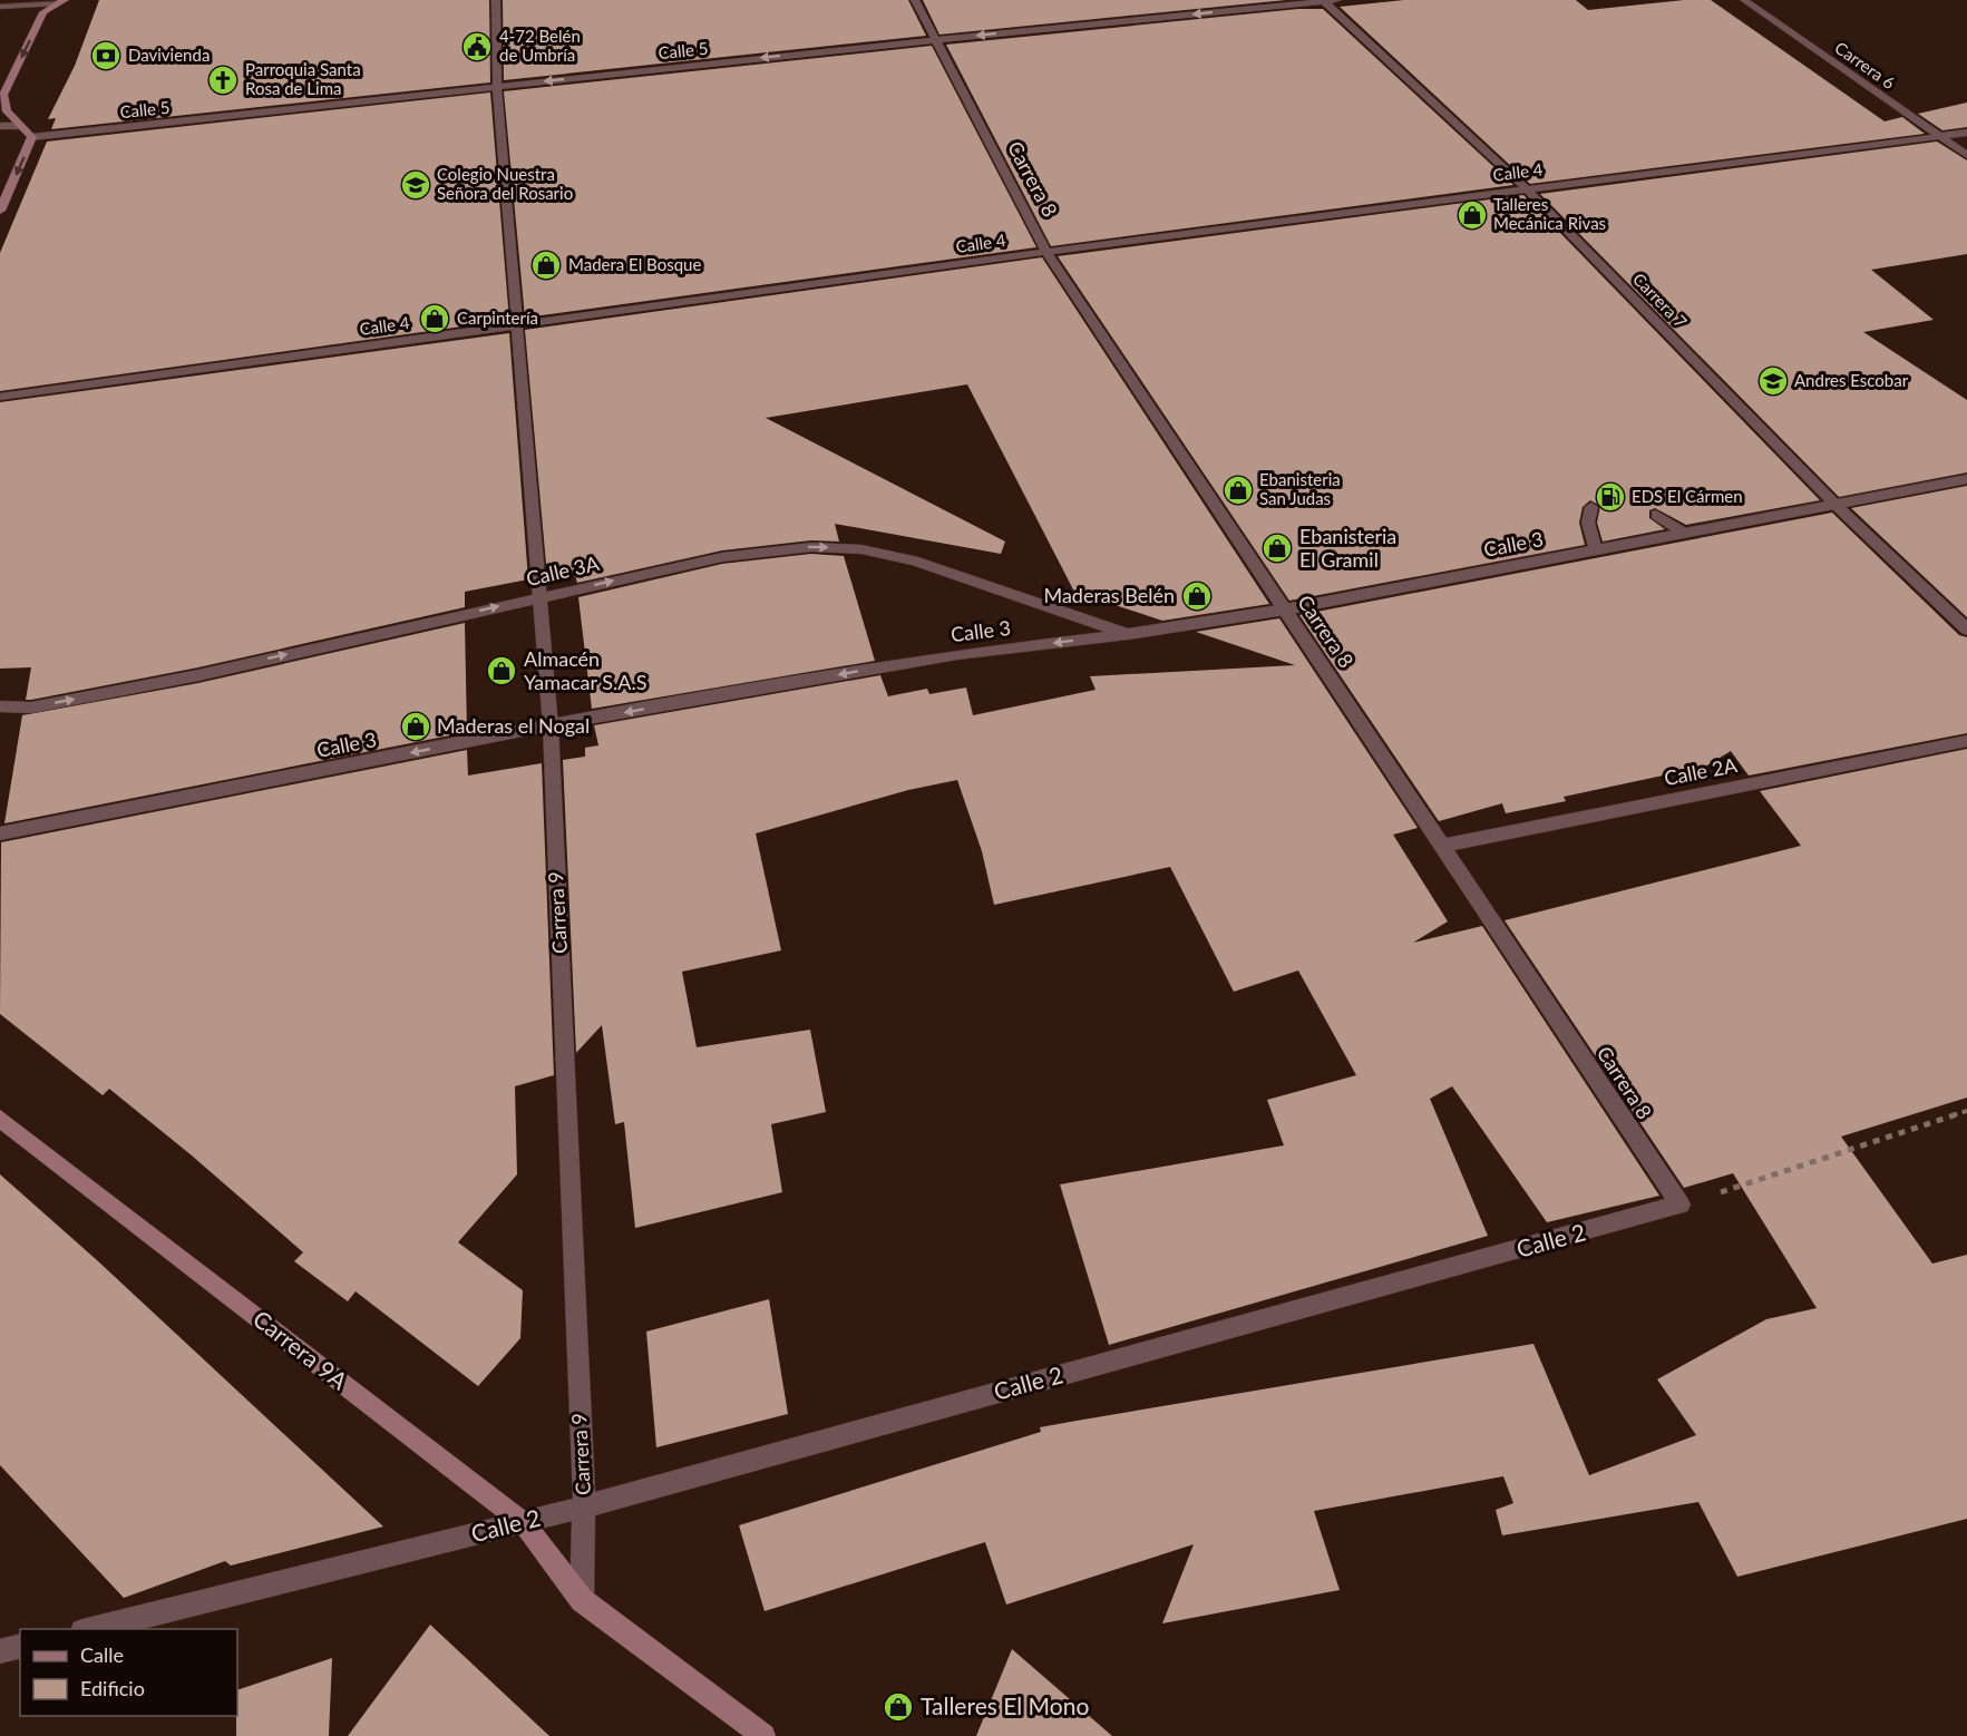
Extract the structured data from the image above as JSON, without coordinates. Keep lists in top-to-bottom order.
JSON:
{
  "streets": {
    "main road": ["Carrera 9A"],
    "street": [
      "Calle 5",
      "Carrera 6",
      "Calle 4",
      "Carrera 8",
      "Carrera 7",
      "Calle 3",
      "Calle 3A",
      "Calle 2A",
      "Carrera 9",
      "Calle 2"
    ]
  },
  "crossings": [
    ["Calle 5", "Carrera 8"],
    ["Calle 5", "Carrera 7"],
    ["Calle 5", "Carrera 9"],
    ["Carrera 6", "Calle 4"],
    ["Calle 4", "Carrera 8"],
    ["Calle 4", "Carrera 7"],
    ["Calle 4", "Carrera 9"],
    ["Carrera 8", "Calle 3"],
    ["Carrera 8", "Calle 2A"],
    ["Carrera 8", "Calle 2"],
    ["Carrera 7", "Calle 3"],
    ["Calle 3", "Calle 3A"],
    ["Calle 3", "Carrera 9"],
    ["Calle 3A", "Carrera 9"],
    ["Carrera 9", "Calle 2"],
    ["Carrera 9", "Carrera 9A"],
    ["Calle 2", "Carrera 9A"]
  ],
  "one_way": ["Calle 5", "Calle 3", "Calle 3A"],
  "places": {
    "public building": ["4-72 Belén de Umbría"],
    "bank": ["Davivienda"],
    "church": ["Parroquia Santa Rosa de Lima"],
    "school or university": ["Colegio Nuestra Señora del Rosario", "Andres Escobar"],
    "shop": [
      "Talleres Mecánica Rivas",
      "Madera El Bosque",
      "Carpintería",
      "Ebanisteria San Judas",
      "Ebanisteria El Gramil",
      "Maderas Belén",
      "Almacén Yamacar S.A.S",
      "Maderas el Nogal",
      "Talleres El Mono"
    ],
    "fuel station": ["EDS El Cármen"]
  },
  "legend": ["Calle", "Edificio"]
}
